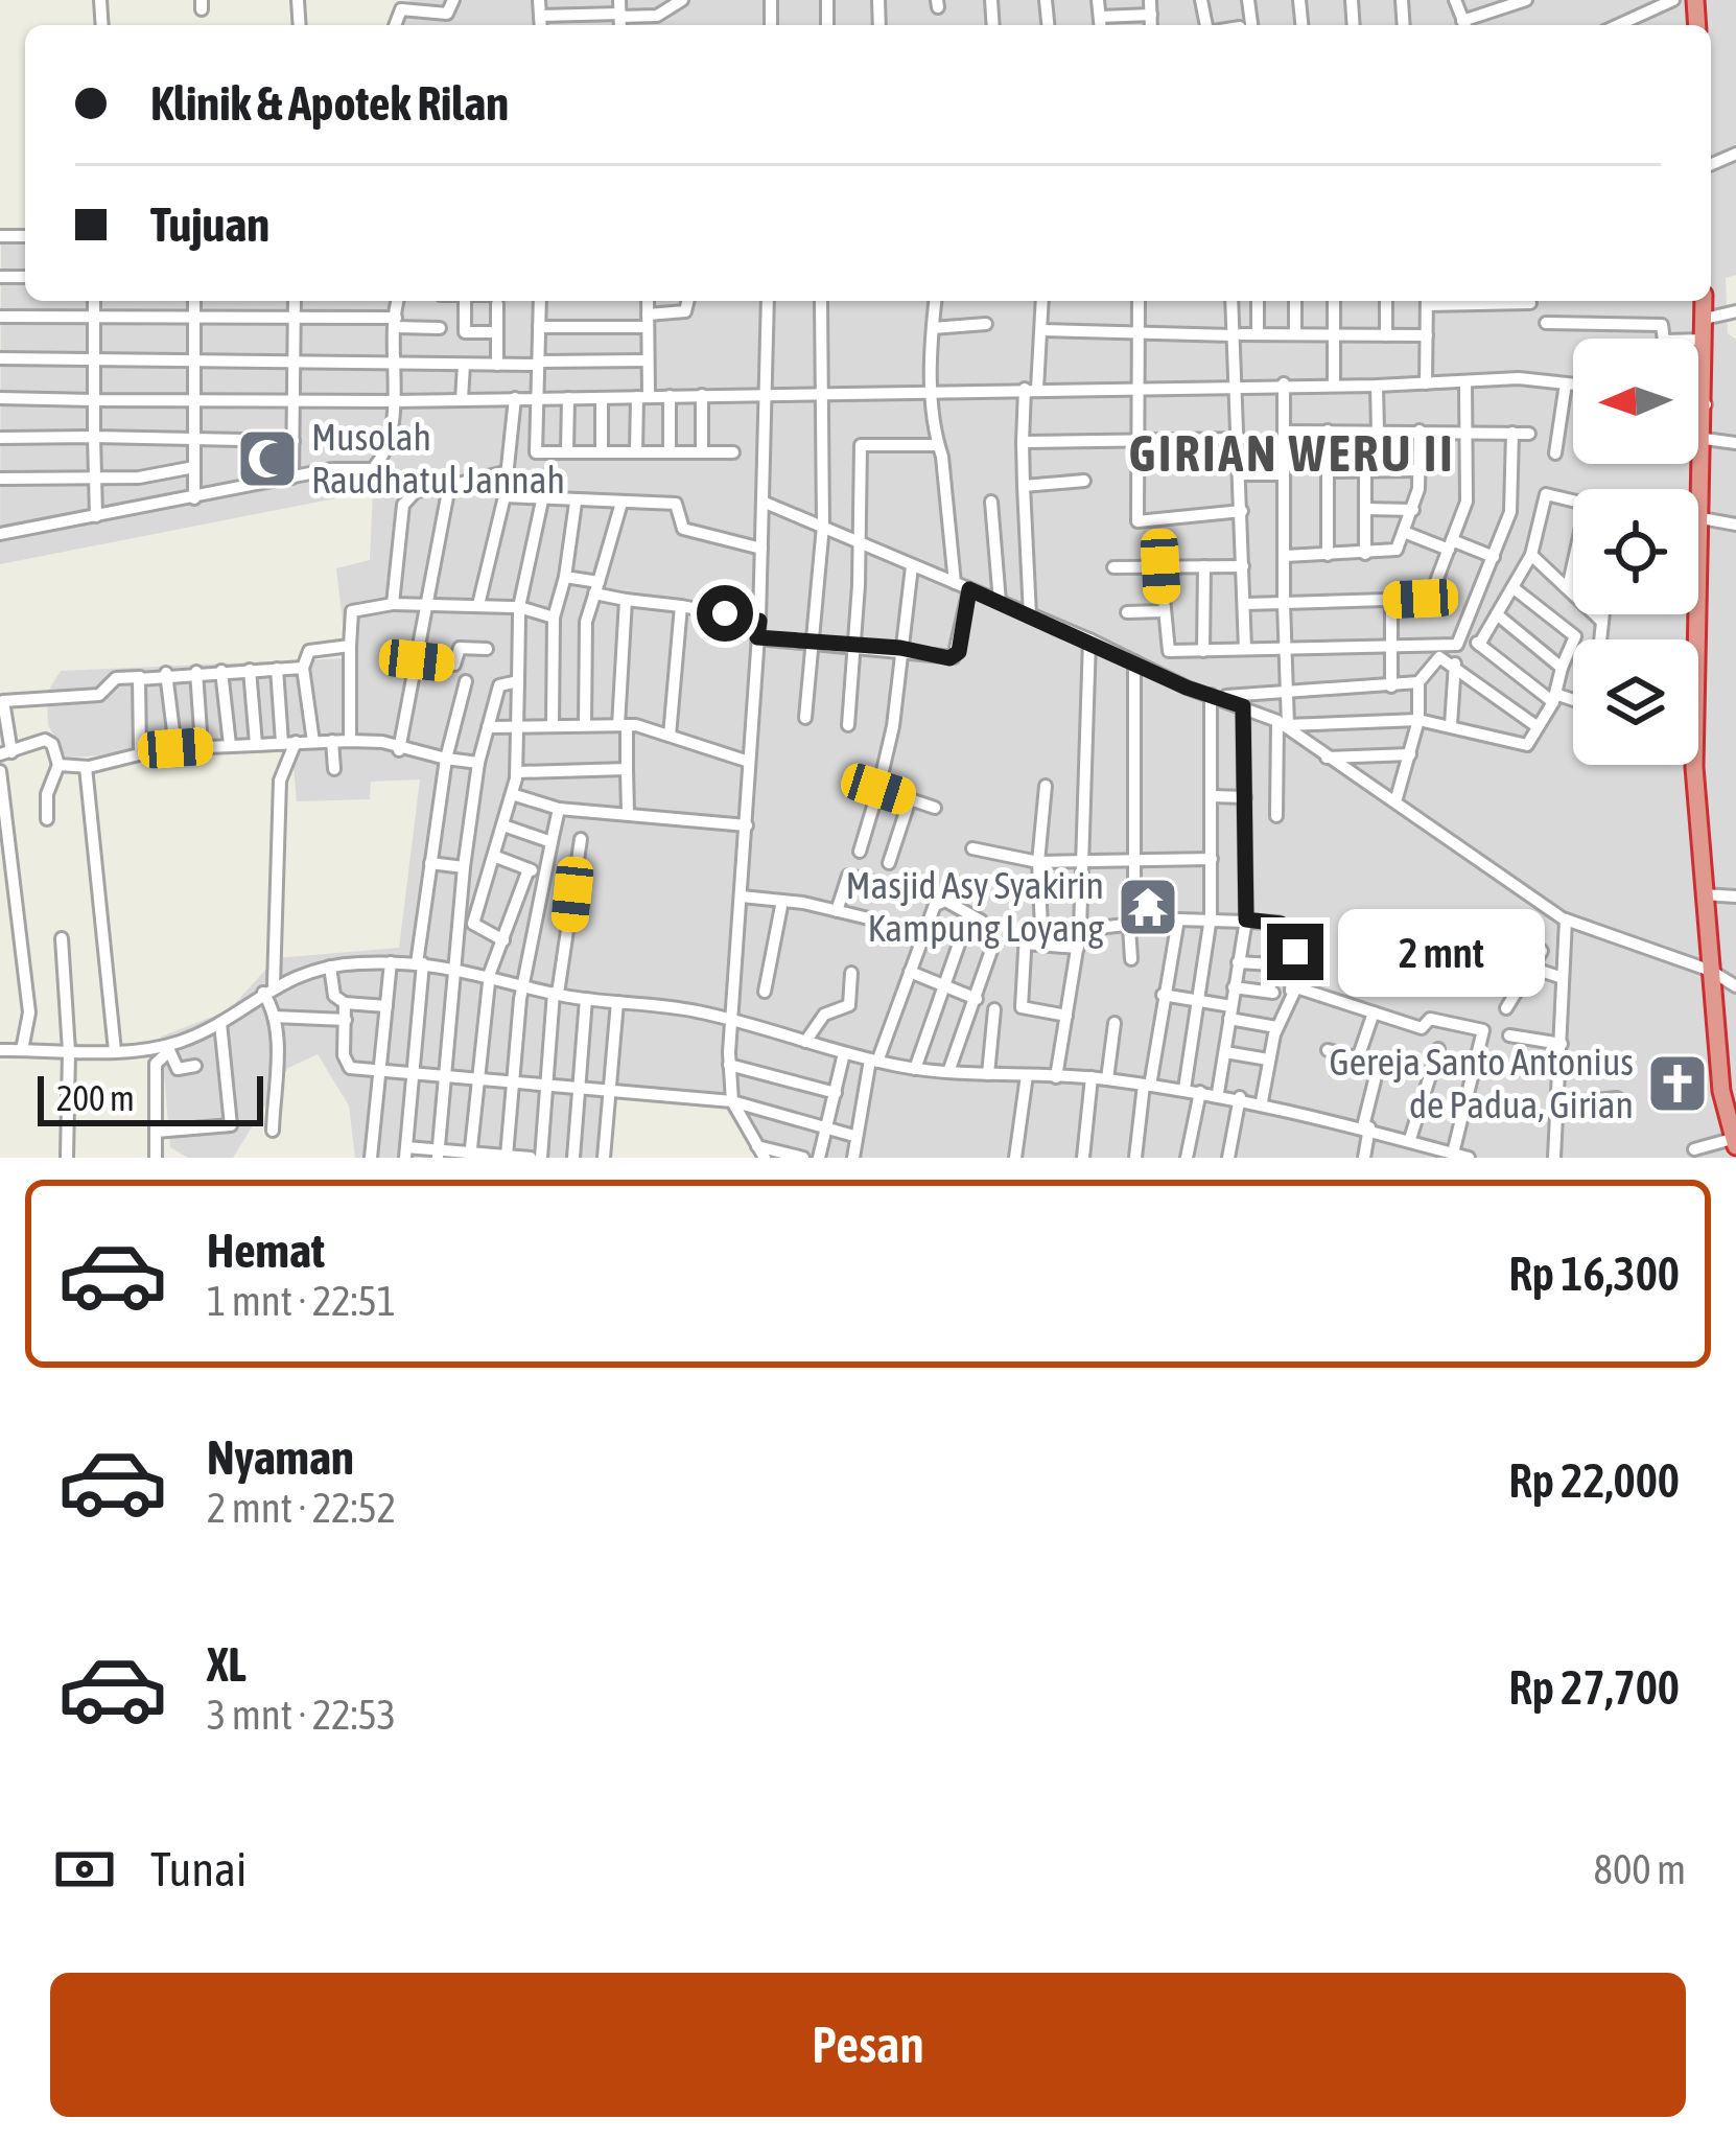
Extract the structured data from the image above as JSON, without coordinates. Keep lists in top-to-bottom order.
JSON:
{
  "districts": ["GIRIAN WERU II"],
  "places": {
    "mosque": ["Musolah Raudhatul Jannah"],
    "temple": ["Masjid Asy Syakirin Kampung Loyang"],
    "church": ["Gereja Santo Antonius de Padua, Girian"]
  },
  "scale_bar": "200 m",
  "north": "left",
  "page": {
    "banner": ["Klinik & Apotek Rilan", "Tujuan"],
    "bubble": "2 mnt",
    "scale": "200 m",
    "list": [
      {
        "name": "Hemat",
        "note": "1 mnt · 22:51",
        "value": "Rp 16,300"
      },
      {
        "name": "Nyaman",
        "note": "2 mnt · 22:52",
        "value": "Rp 22,000"
      },
      {
        "name": "XL",
        "note": "3 mnt · 22:53",
        "value": "Rp 27,700"
      }
    ],
    "pay": ["Tunai", "800 m"],
    "buttons": "Pesan"
  }
}
